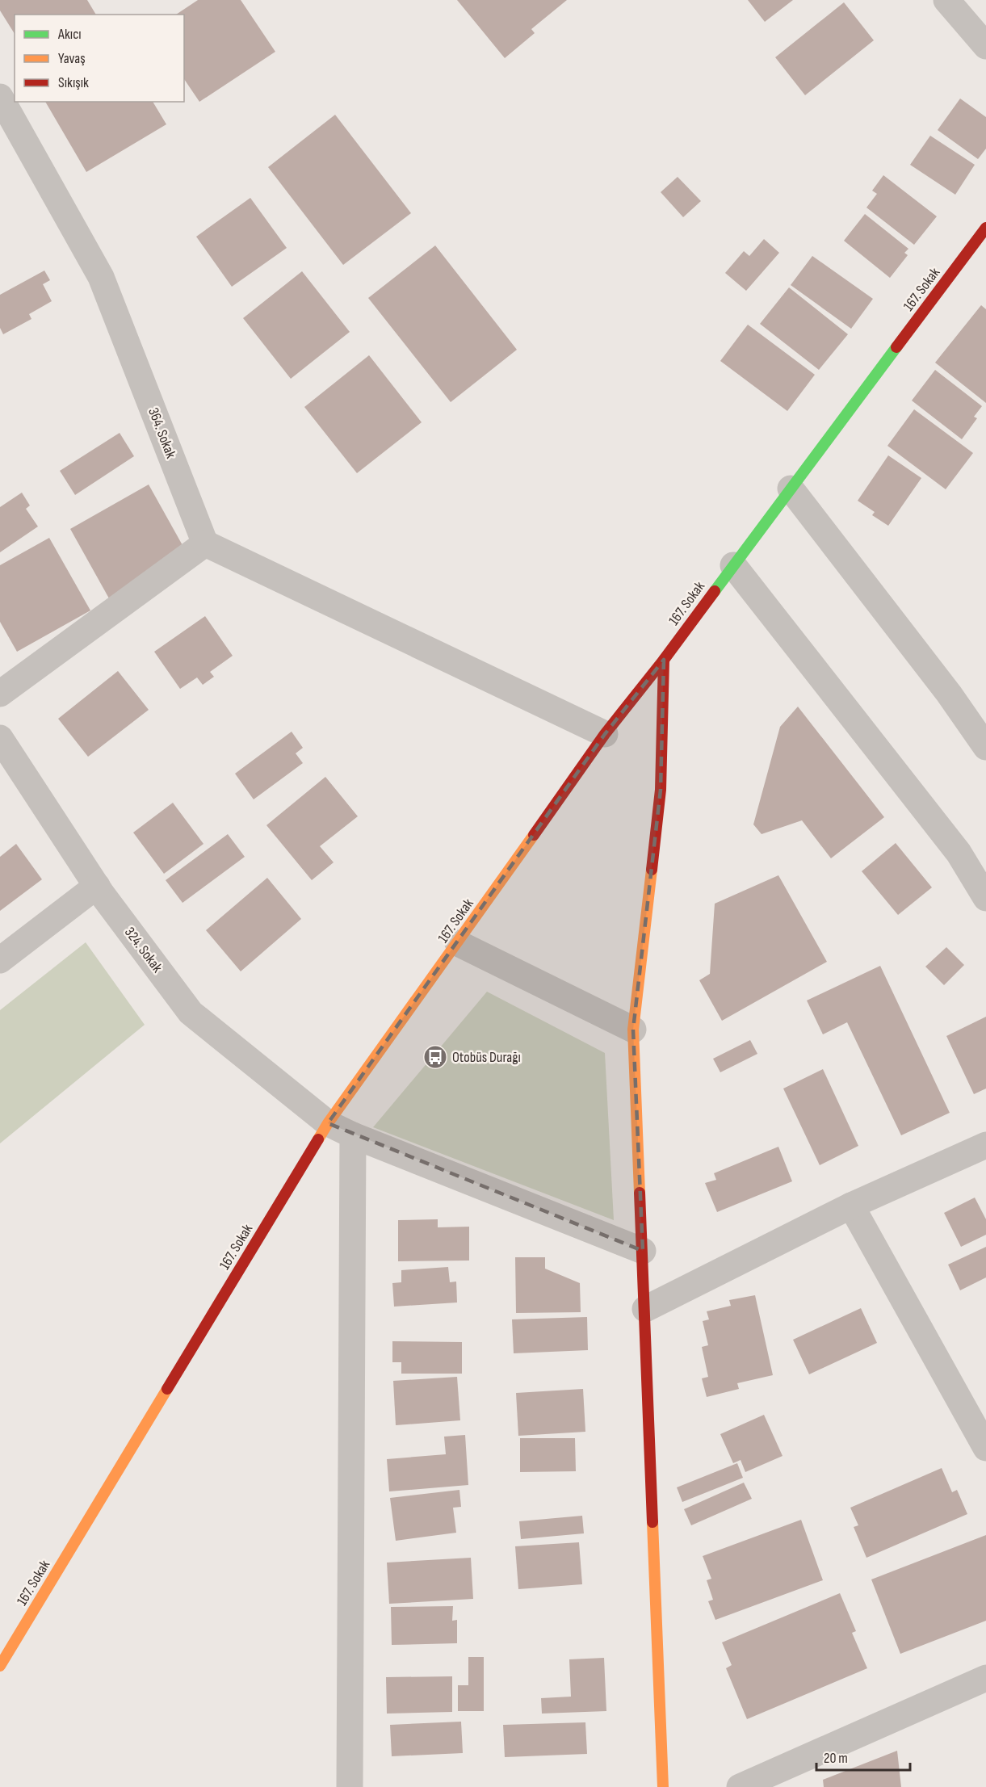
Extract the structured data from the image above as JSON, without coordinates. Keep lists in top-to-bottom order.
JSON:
{
  "streets": {
    "street": ["167. Sokak", "364. Sokak", "324. Sokak"]
  },
  "crossings": [
    ["167. Sokak", "324. Sokak"]
  ],
  "places": {
    "bus stop": ["Otobüs Durağı"]
  },
  "legend": ["Akıcı", "Yavaş", "Sıkışık"],
  "scale_bar": "20 m"
}
